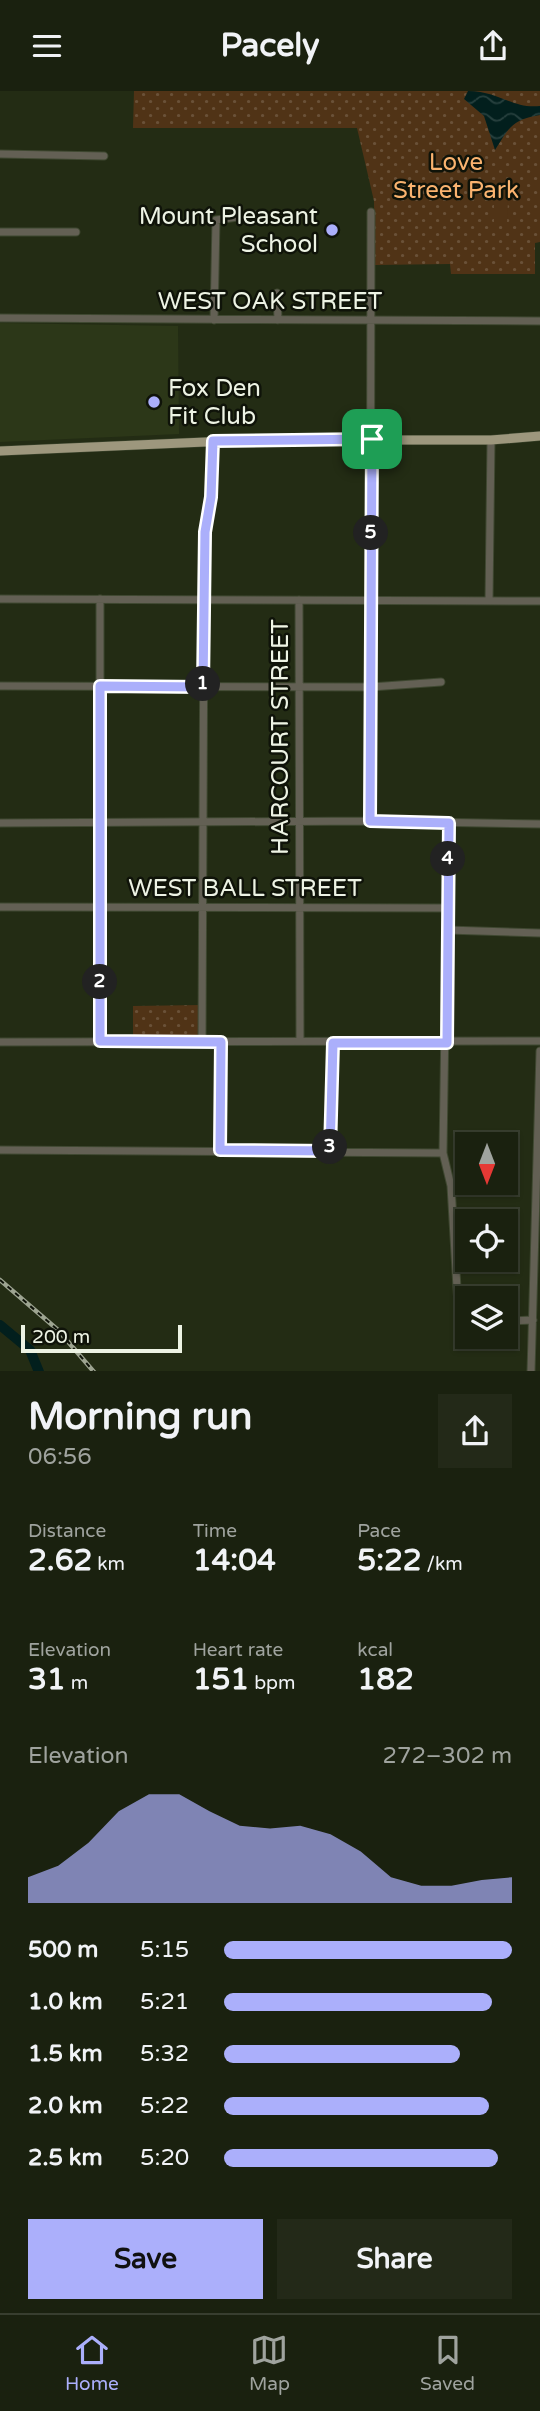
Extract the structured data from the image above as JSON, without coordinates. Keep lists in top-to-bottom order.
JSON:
{
  "streets": {
    "street": ["WEST OAK STREET", "HARCOURT STREET", "WEST BALL STREET"]
  },
  "crossings": [
    ["HARCOURT STREET", "WEST BALL STREET"]
  ],
  "parks": ["Love Street Park"],
  "places": ["Mount Pleasant School", "Fox Den Fit Club"],
  "scale_bar": "200 m",
  "north": "bottom",
  "page": {
    "header": "Pacely",
    "pins": [
      "5",
      "1",
      "4",
      "2",
      "3"
    ],
    "scale": "200 m",
    "heading": ["Morning run", "06:56"],
    "stats": [
      ["Distance", "2.62 km"],
      ["Time", "14:04"],
      ["Pace", "5:22 /km"],
      ["Elevation", "31 m"],
      ["Heart rate", "151 bpm"],
      ["kcal", "182"]
    ],
    "chart": ["Elevation", "272–302 m"],
    "list": [
      {
        "name": "500 m",
        "note": "5:15"
      },
      {
        "name": "1.0 km",
        "note": "5:21"
      },
      {
        "name": "1.5 km",
        "note": "5:32"
      },
      {
        "name": "2.0 km",
        "note": "5:22"
      },
      {
        "name": "2.5 km",
        "note": "5:20"
      }
    ],
    "buttons": ["Save", "Share"],
    "tabs": ["Home", "Map", "Saved"]
  }
}
